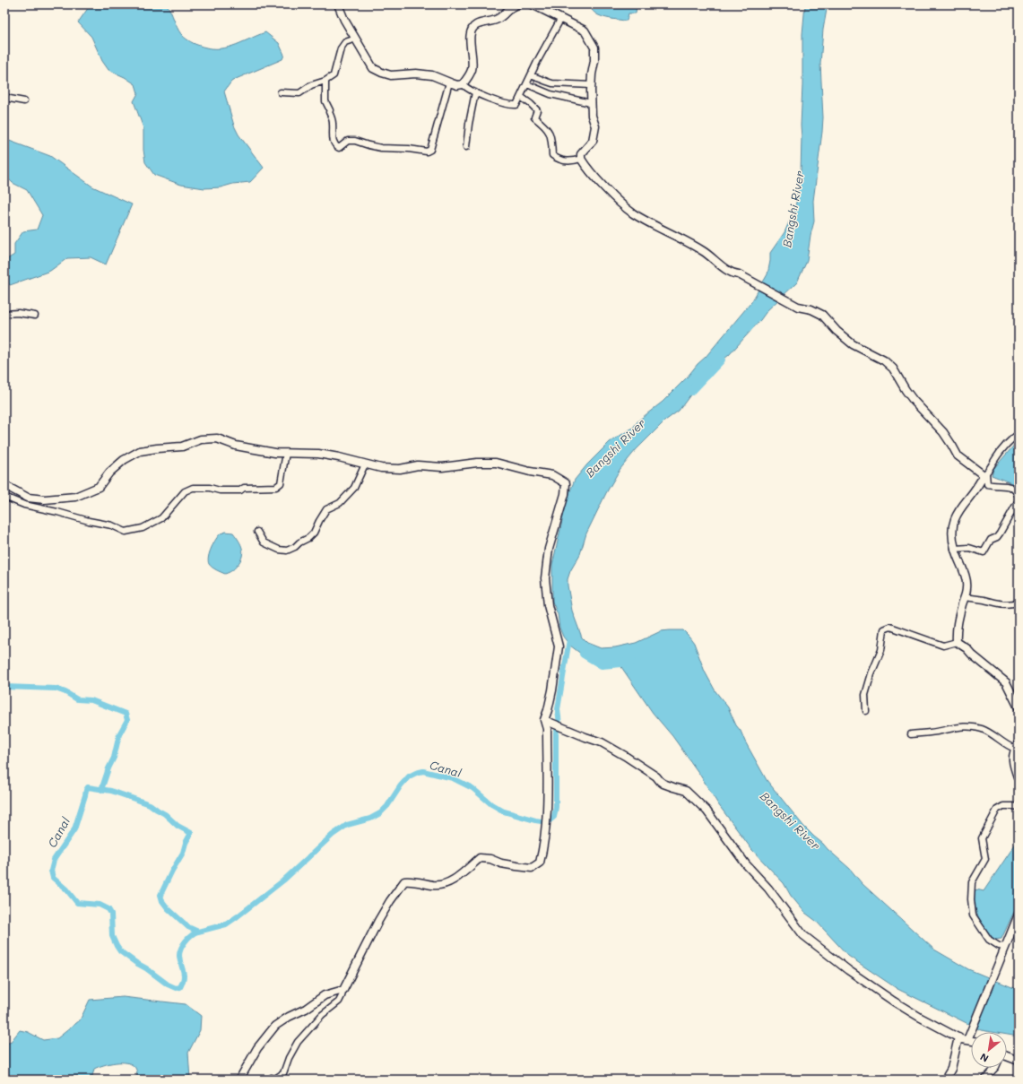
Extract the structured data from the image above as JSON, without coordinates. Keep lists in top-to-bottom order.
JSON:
{
  "water": ["Bangshi River", "Canal"],
  "north": "bottom left"
}
